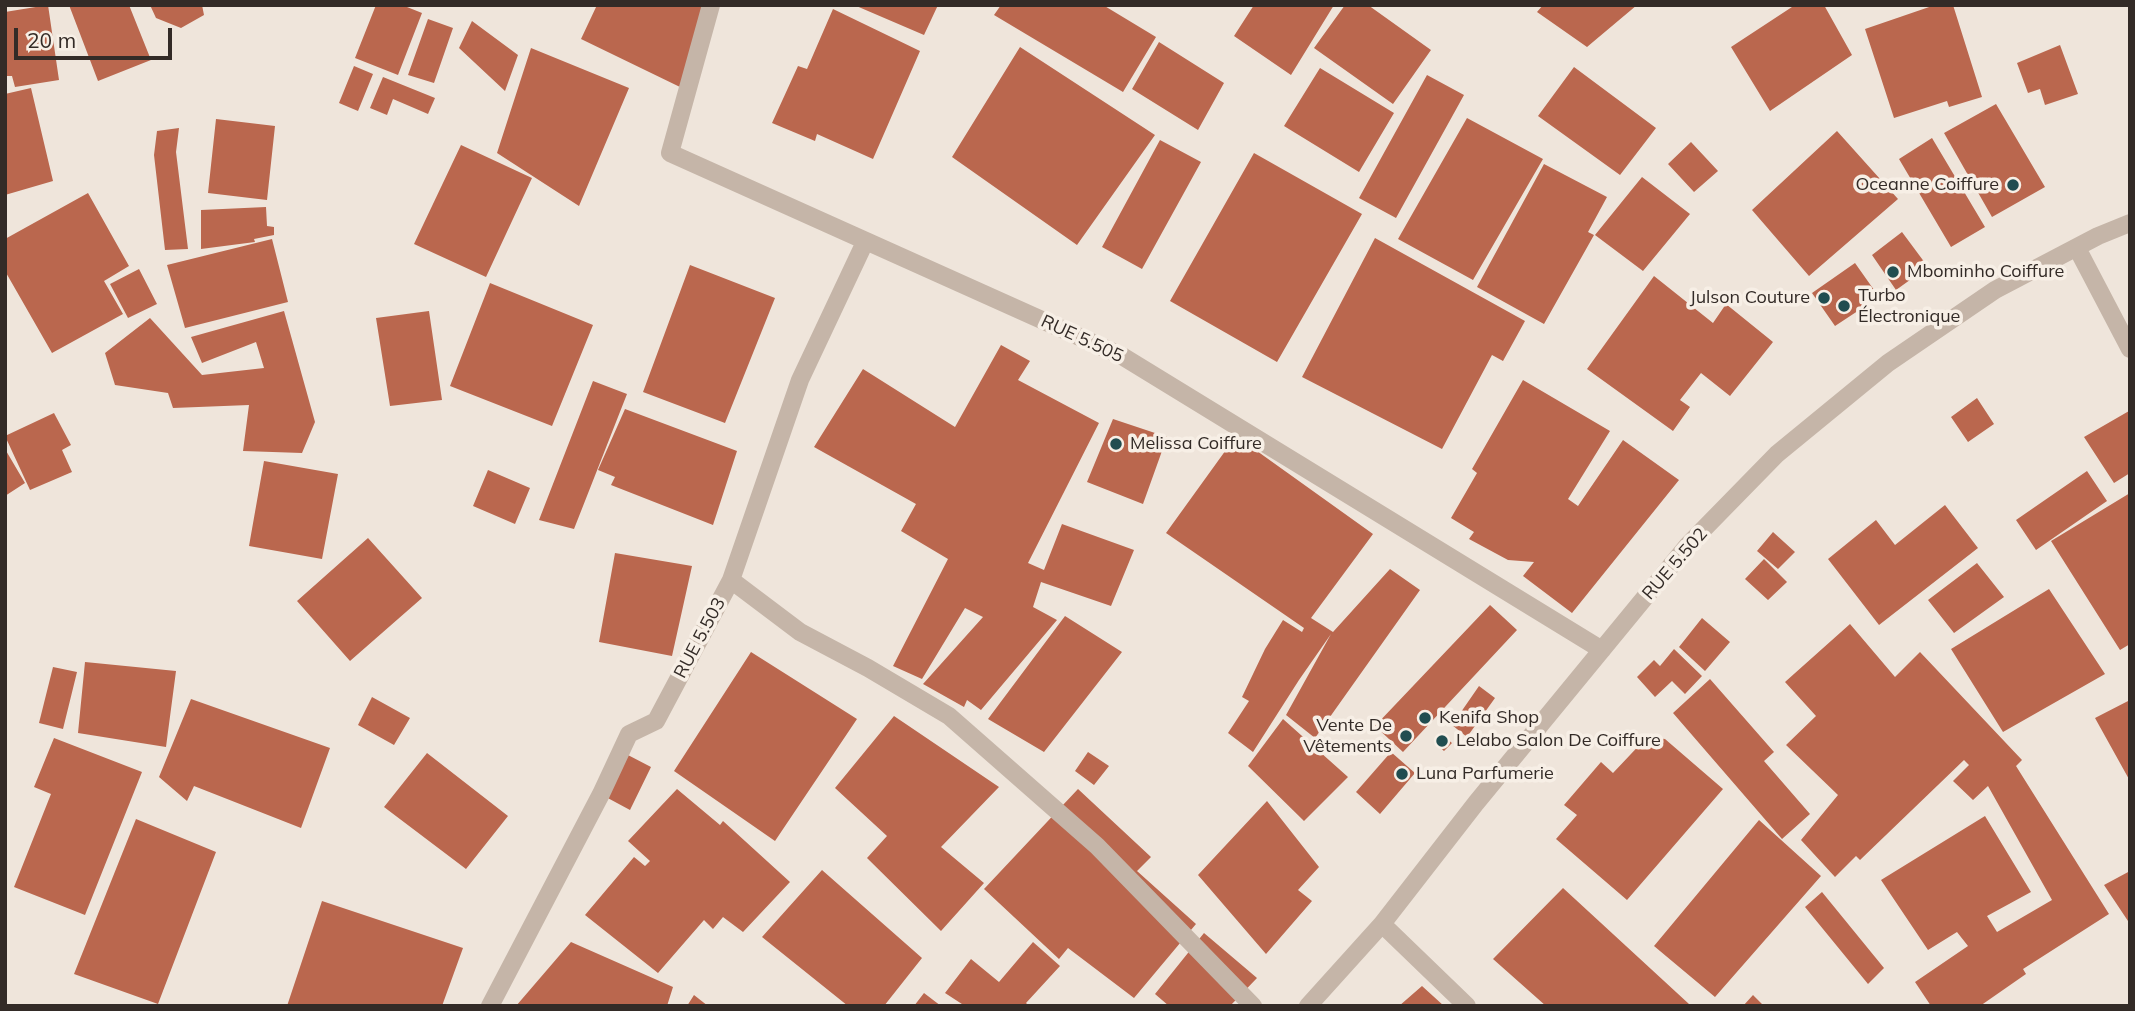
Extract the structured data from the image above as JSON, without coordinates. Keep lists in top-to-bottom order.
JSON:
{
  "streets": {
    "street": ["RUE 5.505", "RUE 5.502", "RUE 5.503"]
  },
  "crossings": [
    ["RUE 5.505", "RUE 5.502"],
    ["RUE 5.505", "RUE 5.503"]
  ],
  "places": [
    "Oceanne Coiffure",
    "Mbominho Coiffure",
    "Julson Couture",
    "Turbo Électronique",
    "Melissa Coiffure",
    "Kenifa Shop",
    "Vente De Vêtements",
    "Lelabo Salon De Coiffure",
    "Luna Parfumerie"
  ],
  "scale_bar": "20 m"
}
